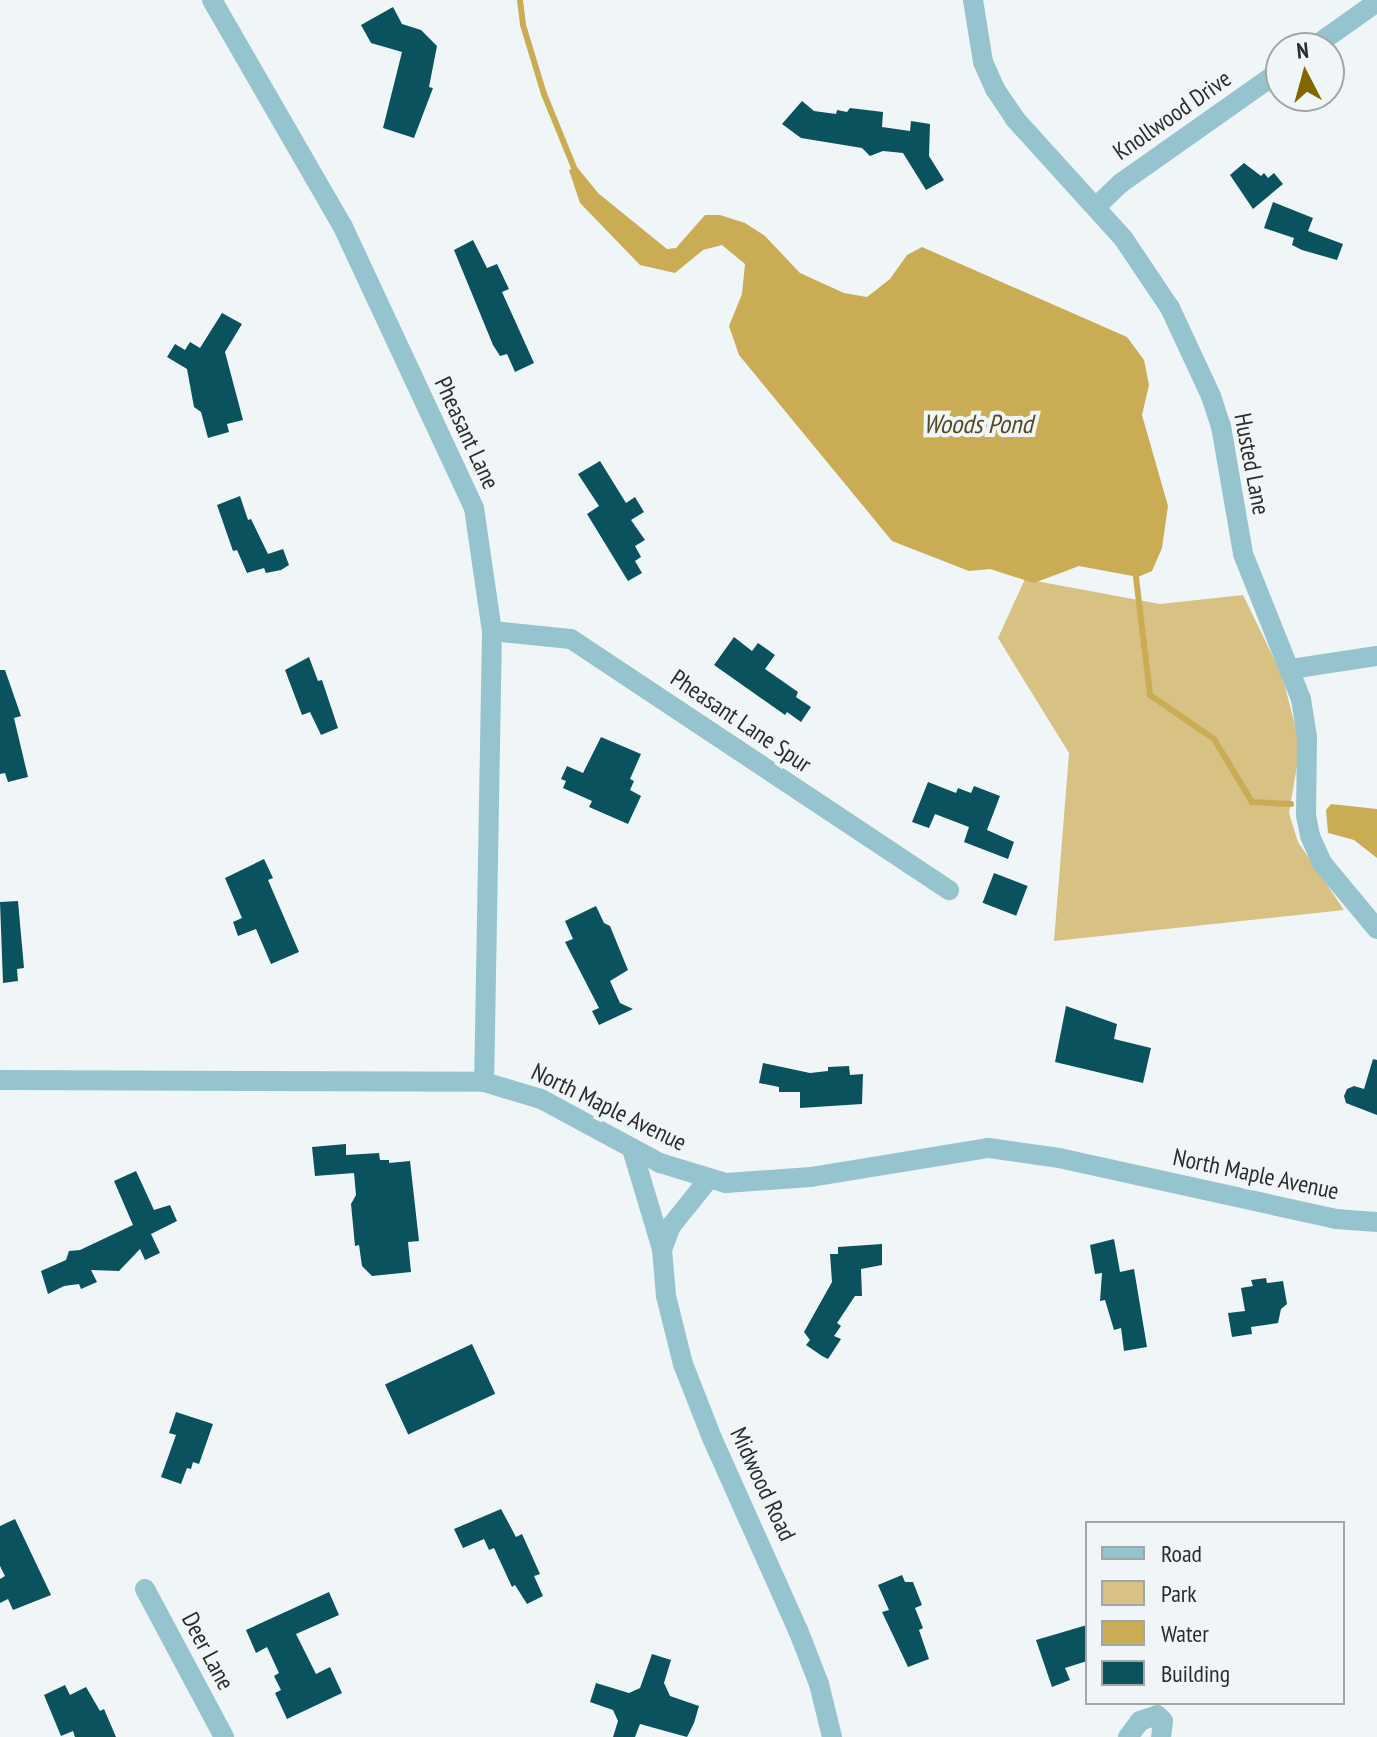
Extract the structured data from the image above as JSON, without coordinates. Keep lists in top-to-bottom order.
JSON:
{
  "streets": {
    "street": [
      "Knollwood Drive",
      "Pheasant Lane",
      "Husted Lane",
      "Pheasant Lane Spur",
      "North Maple Avenue",
      "Midwood Road",
      "Deer Lane"
    ]
  },
  "crossings": [
    ["Knollwood Drive", "Husted Lane"],
    ["Pheasant Lane", "Pheasant Lane Spur"],
    ["Pheasant Lane", "North Maple Avenue"],
    ["North Maple Avenue", "Midwood Road"]
  ],
  "water": ["Woods Pond"],
  "legend": [
    "Road",
    "Park",
    "Water",
    "Building"
  ],
  "north": "top"
}
